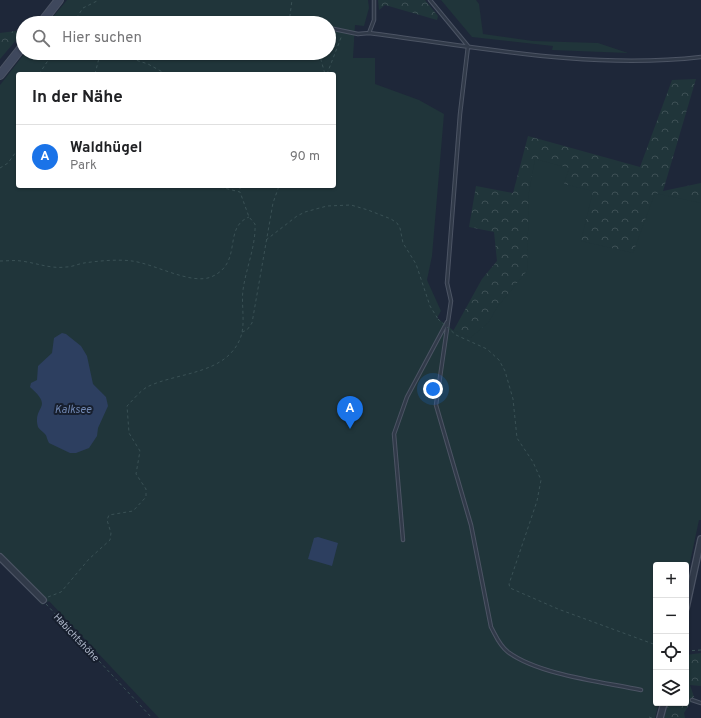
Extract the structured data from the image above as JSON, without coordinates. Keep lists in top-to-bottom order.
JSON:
{
  "streets": {
    "path": ["Habichtshöhe"]
  },
  "water": ["Kalksee"],
  "page": {
    "search": "Hier suchen",
    "heading": "In der Nähe",
    "list": [
      {
        "mark": "A",
        "name": "Waldhügel",
        "note": "Park",
        "value": "90 m"
      }
    ],
    "pins": "A",
    "map_buttons": ["+", "−"]
  }
}
